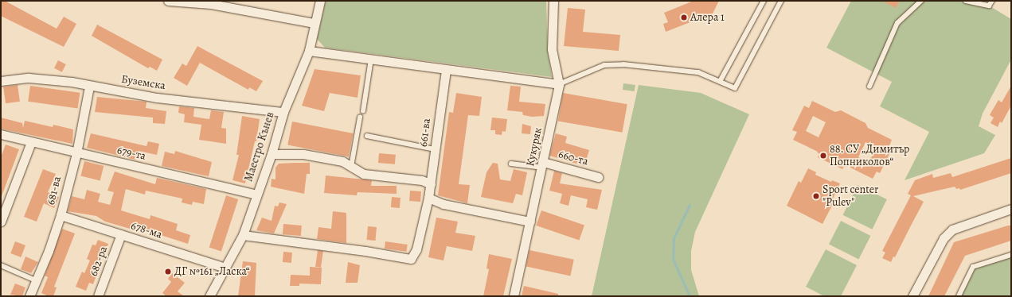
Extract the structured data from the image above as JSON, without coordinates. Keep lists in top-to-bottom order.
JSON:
{
  "streets": {
    "street": [
      "Буземска",
      "661-ва",
      "Маестро Кънев",
      "Кукуряк",
      "679-та",
      "660-та",
      "681-ва",
      "678-ма",
      "682-ра"
    ]
  },
  "crossings": [
    ["Буземска", "Маестро Кънев"],
    ["Буземска", "681-ва"],
    ["661-ва", "Маестро Кънев"],
    ["Маестро Кънев", "679-та"],
    ["Маестро Кънев", "678-ма"],
    ["Кукуряк", "660-та"],
    ["679-та", "681-ва"],
    ["681-ва", "678-ма"],
    ["678-ма", "682-ра"]
  ],
  "places": [
    "Алера 1",
    "88. СУ „Димитър Попниколов“",
    "Sport center \"Pulev\"",
    "ДГ №161 „Ласка“"
  ]
}
